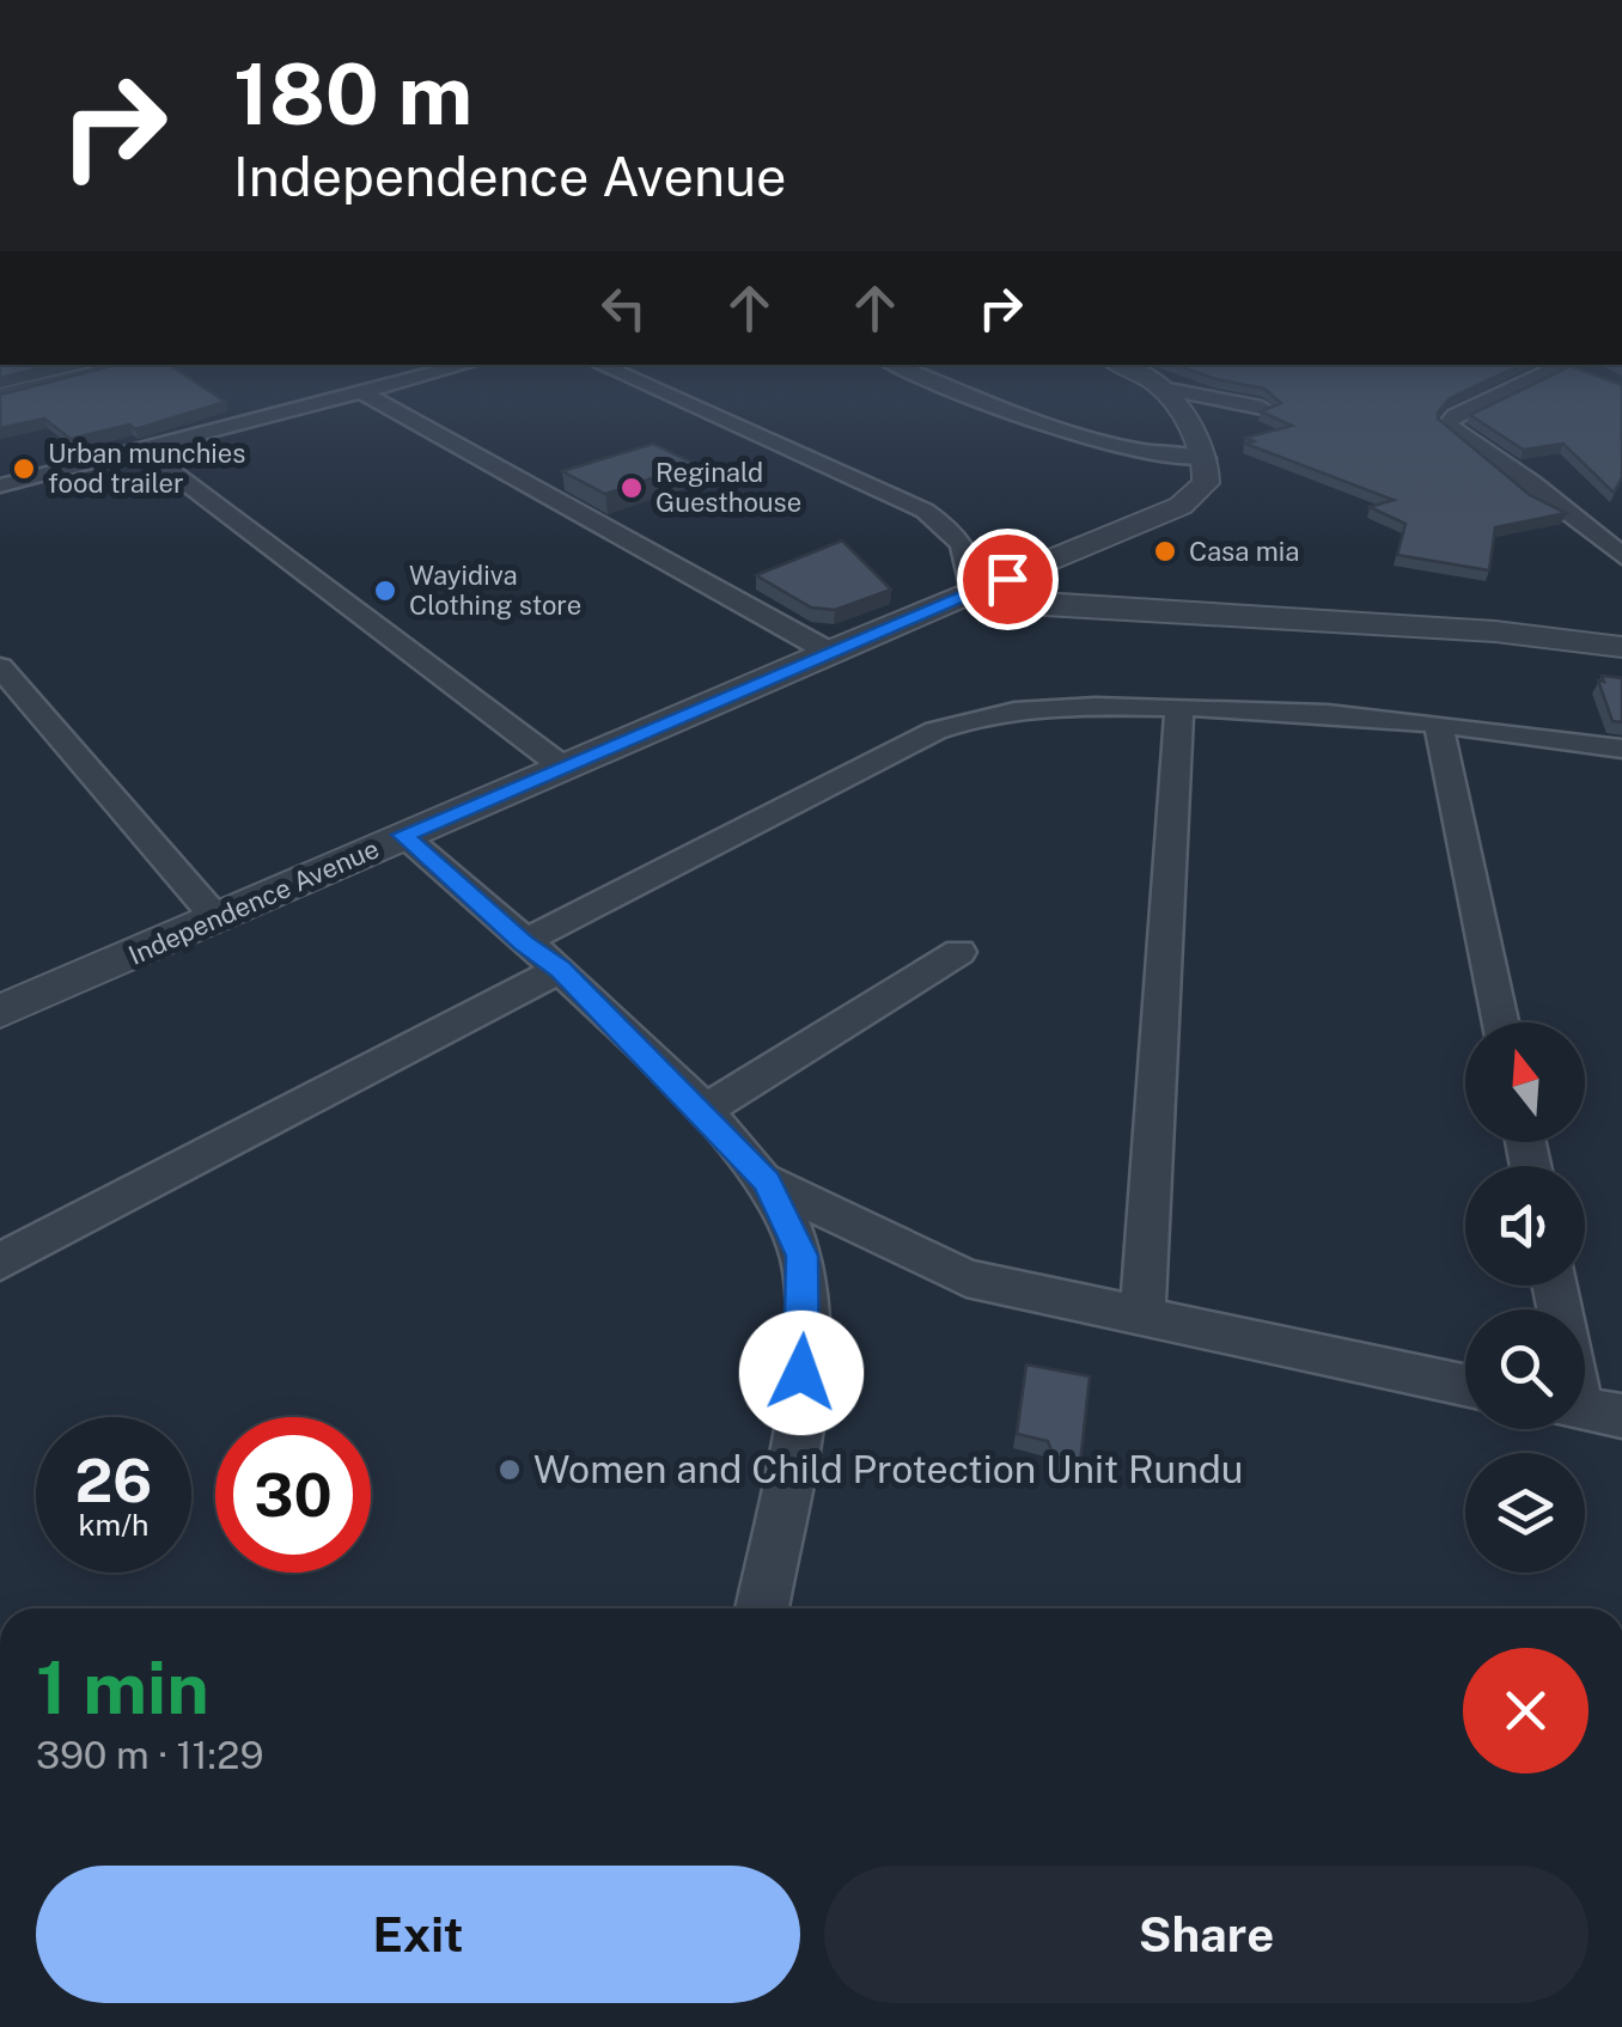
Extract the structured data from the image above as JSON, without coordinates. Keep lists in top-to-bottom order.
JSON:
{
  "streets": {
    "street": ["Independence Avenue"]
  },
  "places": [
    "Urban munchies food trailer",
    "Reginald Guesthouse",
    "Casa mia",
    "Wayidiva Clothing store",
    "Women and Child Protection Unit Rundu"
  ],
  "north": "top",
  "page": {
    "turn": ["180 m", "Independence Avenue"],
    "speed": "26 km/h",
    "limit": "30",
    "heading": ["1 min", "390 m · 11:29"],
    "buttons": ["Exit", "Share"]
  }
}
